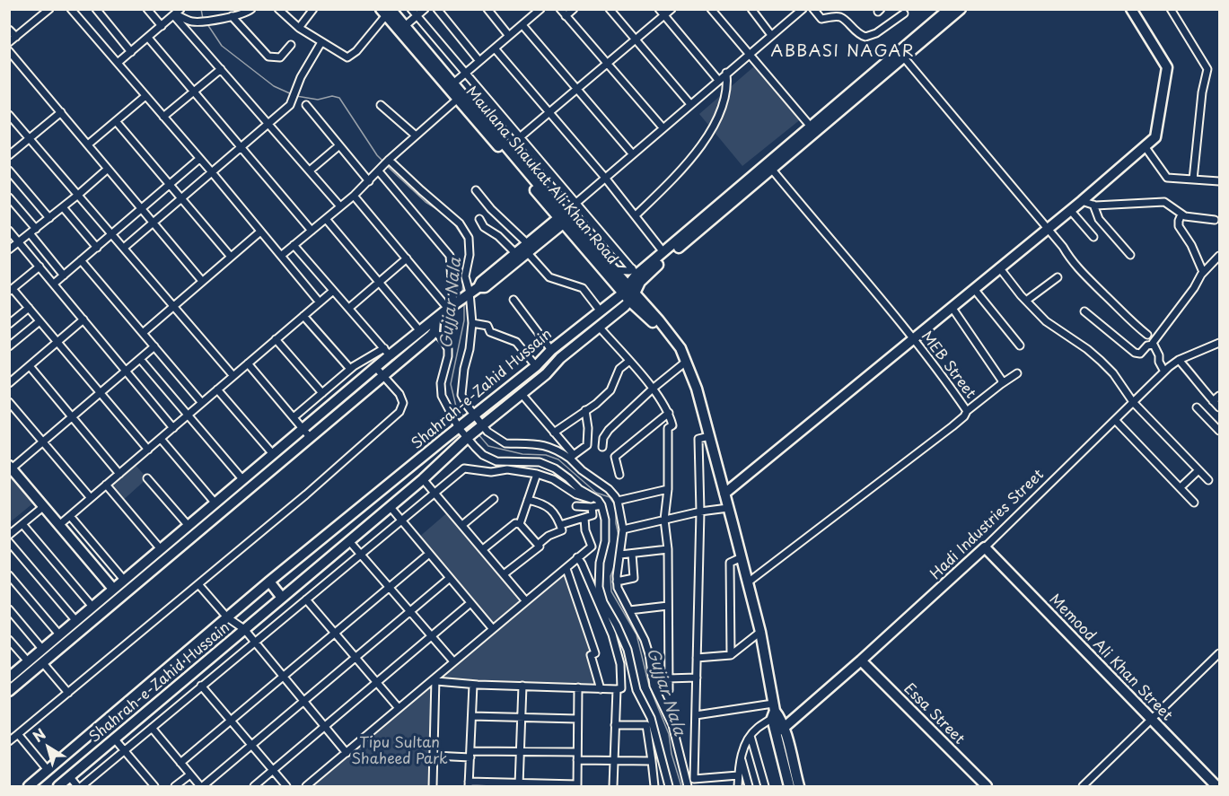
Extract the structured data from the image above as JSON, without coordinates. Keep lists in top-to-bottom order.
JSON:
{
  "streets": {
    "main road": [
      "Maulana Shaukat Ali Khan Road",
      "Shahrah-e-Zahid Hussain",
      "Hadi Industries Street",
      "Memood Ali Khan Street",
      "Essa Street"
    ],
    "street": ["MEB Street"]
  },
  "crossings": [
    ["Maulana Shaukat Ali Khan Road", "MEB Street"],
    ["Maulana Shaukat Ali Khan Road", "Shahrah-e-Zahid Hussain"],
    ["Maulana Shaukat Ali Khan Road", "Hadi Industries Street"],
    ["MEB Street", "Shahrah-e-Zahid Hussain"],
    ["Hadi Industries Street", "Memood Ali Khan Street"],
    ["Hadi Industries Street", "Essa Street"]
  ],
  "districts": ["ABBASI NAGAR"],
  "water": ["Gujjar Nala"],
  "parks": ["Tipu Sultan Shaheed Park"],
  "north": "top left"
}
